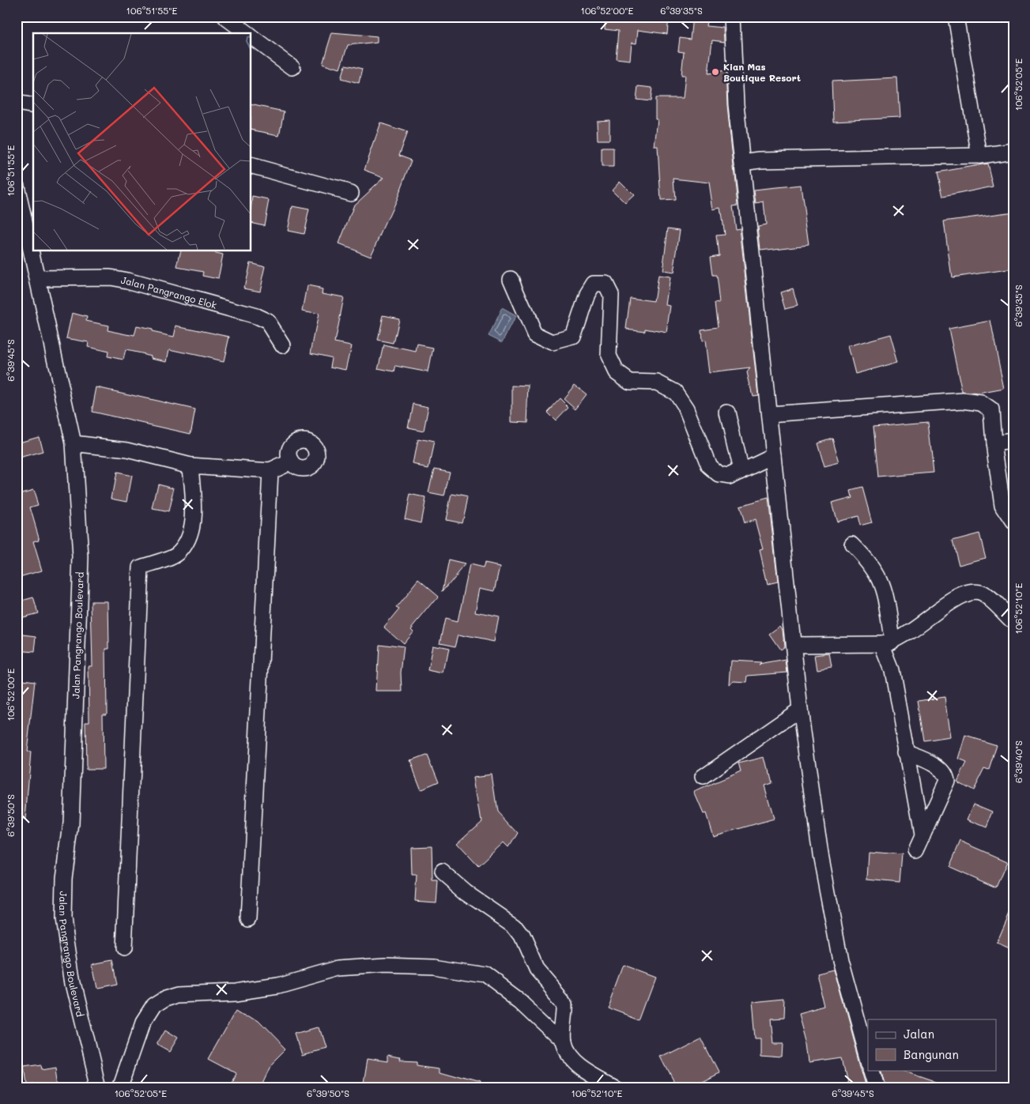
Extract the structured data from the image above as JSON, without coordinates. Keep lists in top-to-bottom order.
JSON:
{
  "streets": {
    "street": ["Jalan Pangrango Elok", "Jalan Pangrango Boulevard"]
  },
  "crossings": [
    ["Jalan Pangrango Elok", "Jalan Pangrango Boulevard"]
  ],
  "places": ["Kian Mas Boutique Resort"],
  "legend": ["Jalan", "Bangunan"],
  "coordinates": [
    "106°51'55\"E",
    "106°52'00\"E",
    "6°39'35\"S",
    "106°52'05\"E",
    "6°39'45\"S",
    "106°52'10\"E",
    "6°39'40\"S",
    "6°39'50\"S"
  ]
}
